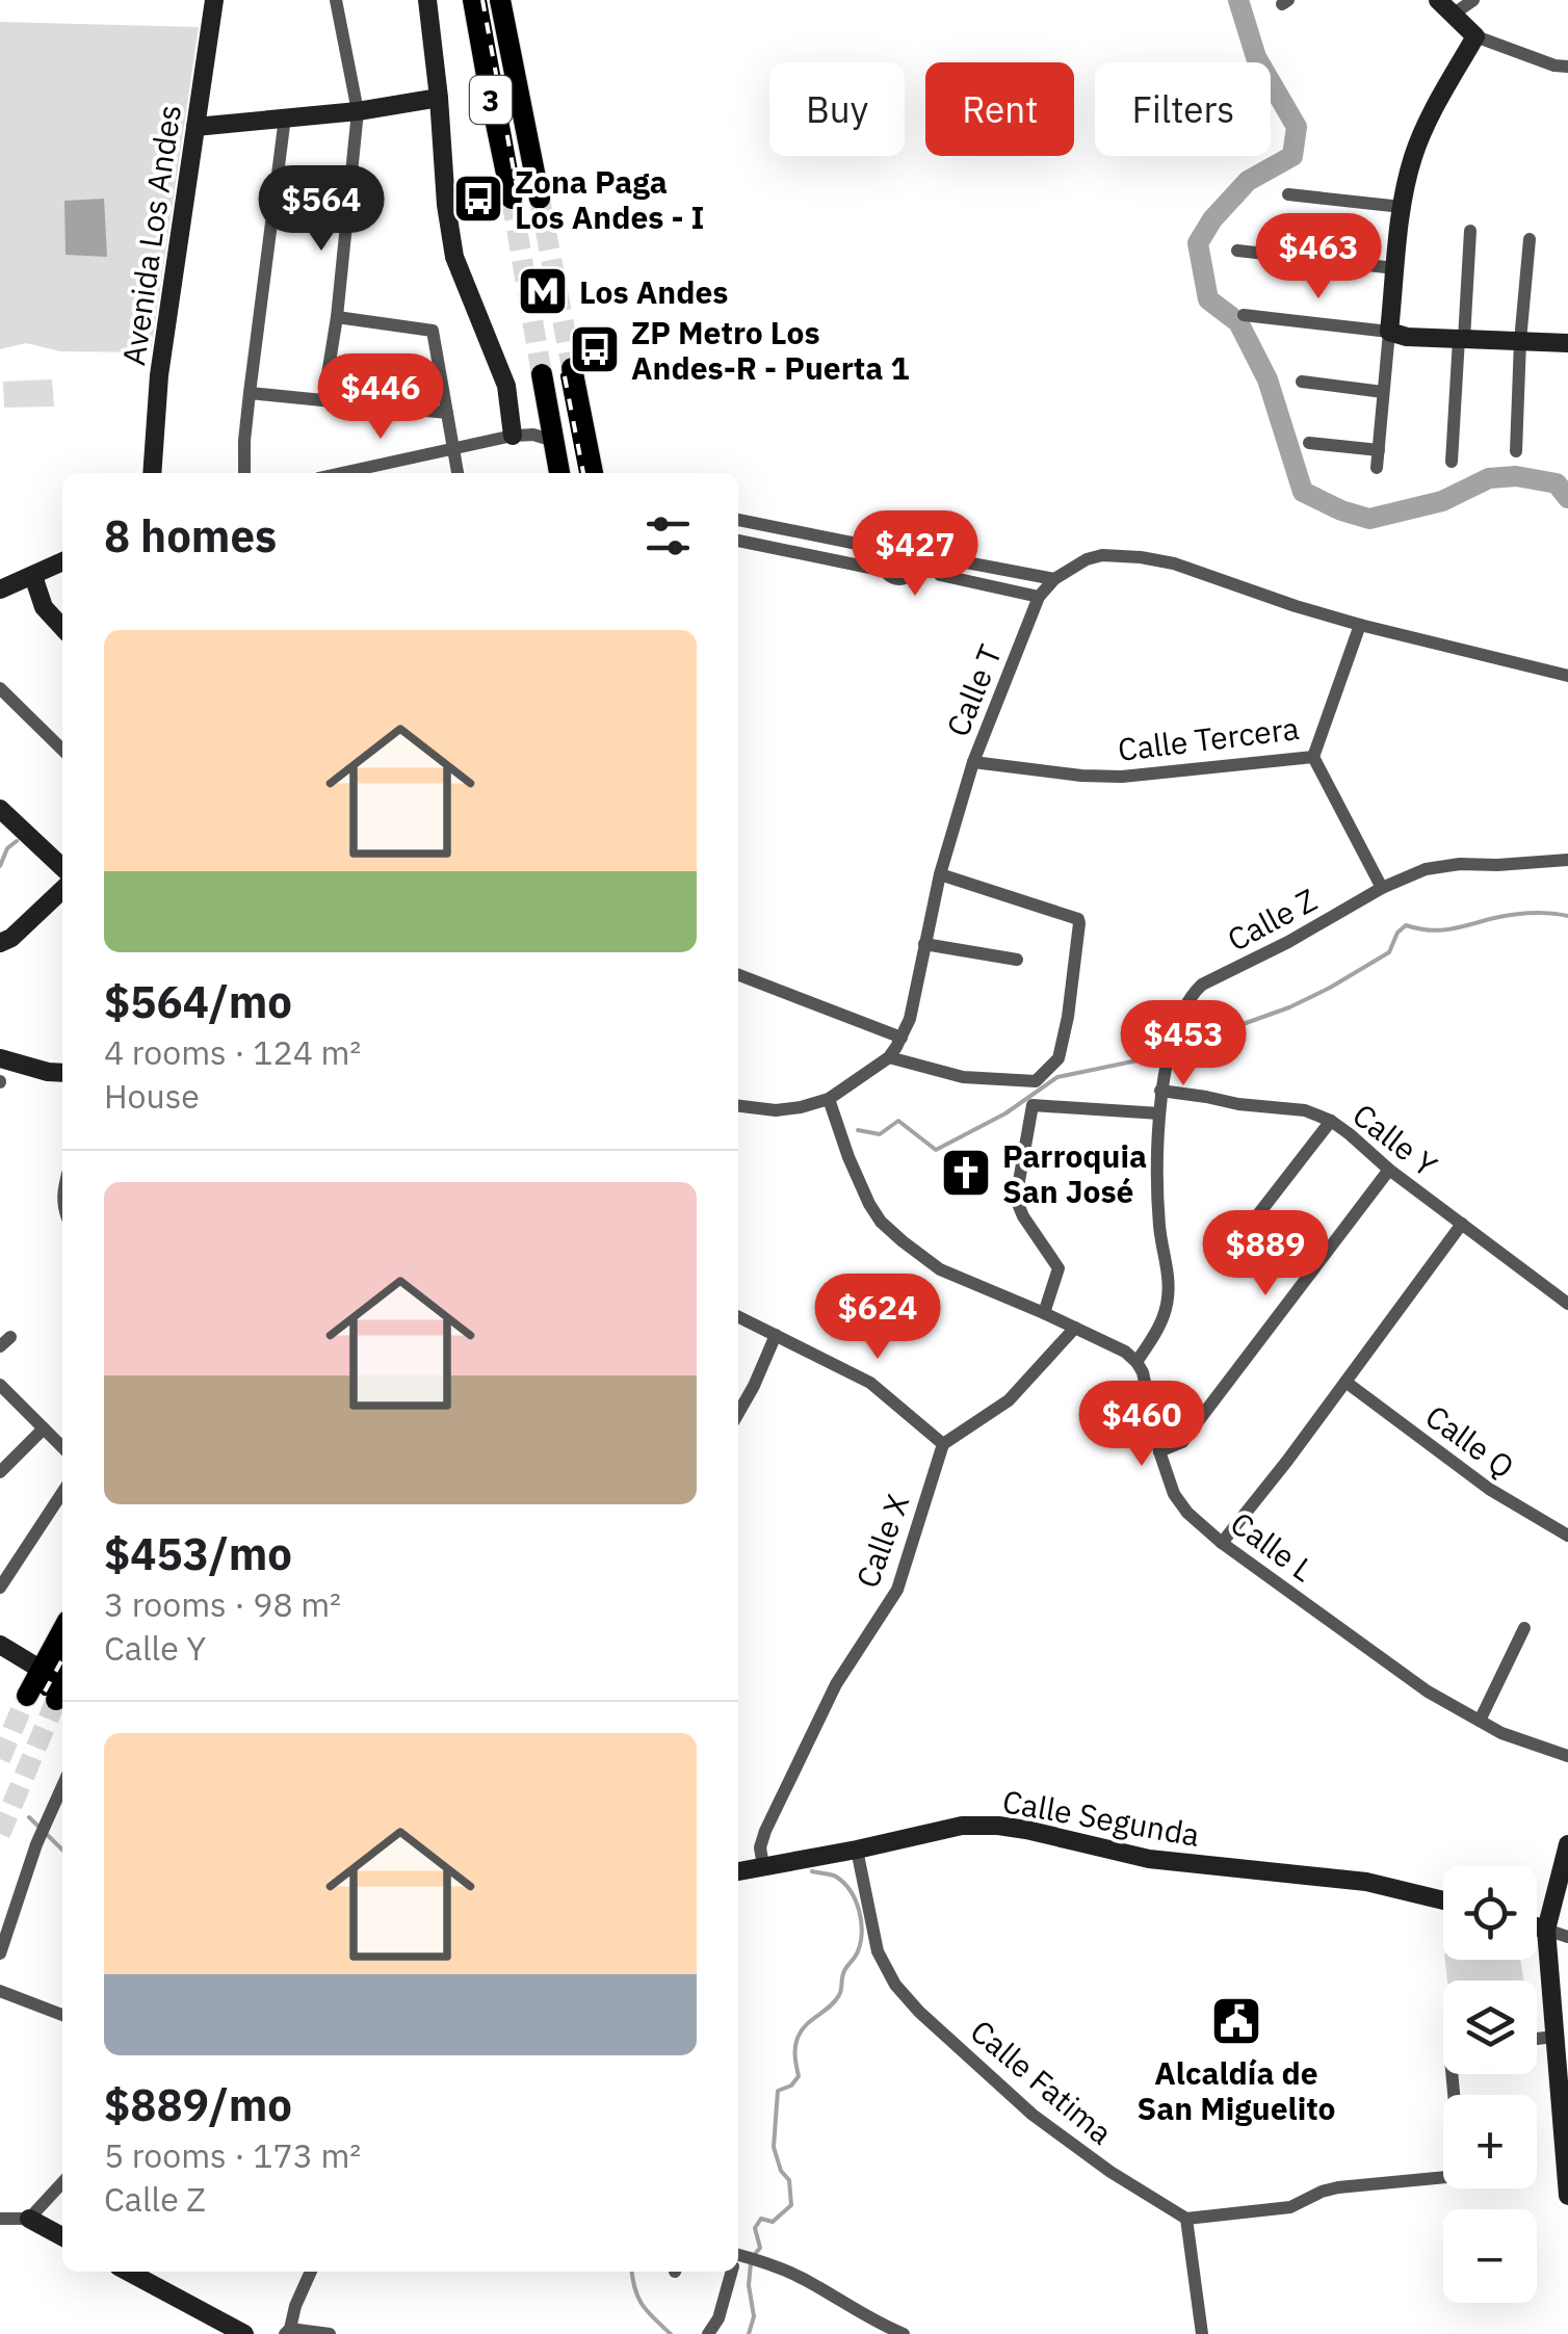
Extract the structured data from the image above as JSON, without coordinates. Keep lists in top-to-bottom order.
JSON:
{
  "streets": {
    "main road": ["3"],
    "street": [
      "Avenida Los Andes",
      "Calle T",
      "Calle Tercera",
      "Calle Z",
      "Calle Y",
      "Calle Q",
      "Calle X",
      "Calle L",
      "Calle Segunda",
      "Calle Fatima"
    ]
  },
  "crossings": [
    ["Calle T", "Calle Tercera"],
    ["Calle Z", "Calle Y"],
    ["Calle Z", "Calle L"],
    ["Calle X", "Calle Segunda"],
    ["Calle Segunda", "Calle Fatima"]
  ],
  "places": {
    "bus stop": ["Zona Paga Los Andes - I", "ZP Metro Los Andes-R - Puerta 1"],
    "metro station": ["Los Andes"],
    "church": ["Parroquia San José"],
    "public building": ["Alcaldía de San Miguelito"]
  },
  "page": {
    "chip": ["Buy", "Rent", "Filters"],
    "price": [
      "$564",
      "$463",
      "$446",
      "$427",
      "$453",
      "$889",
      "$624",
      "$460"
    ],
    "heading": "8 homes",
    "list": [
      {
        "name": "$564/mo",
        "note": "4 rooms · 124 m² · House"
      },
      {
        "name": "$453/mo",
        "note": "3 rooms · 98 m² · Calle Y"
      },
      {
        "name": "$889/mo",
        "note": "5 rooms · 173 m² · Calle Z"
      }
    ],
    "map_buttons": ["+", "−"]
  }
}
